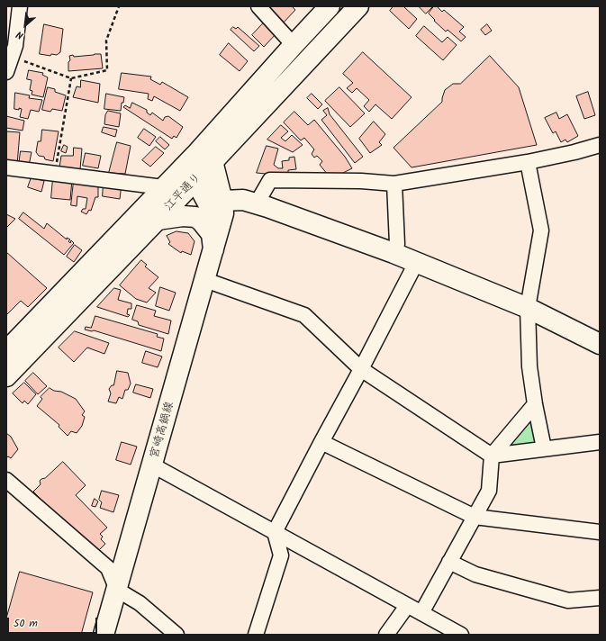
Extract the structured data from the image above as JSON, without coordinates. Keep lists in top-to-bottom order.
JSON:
{
  "streets": {
    "main road": ["江平通り", "宮崎高鍋線"]
  },
  "crossings": [
    ["江平通り", "宮崎高鍋線"]
  ],
  "scale_bar": "50 m",
  "north": "bottom left"
}
